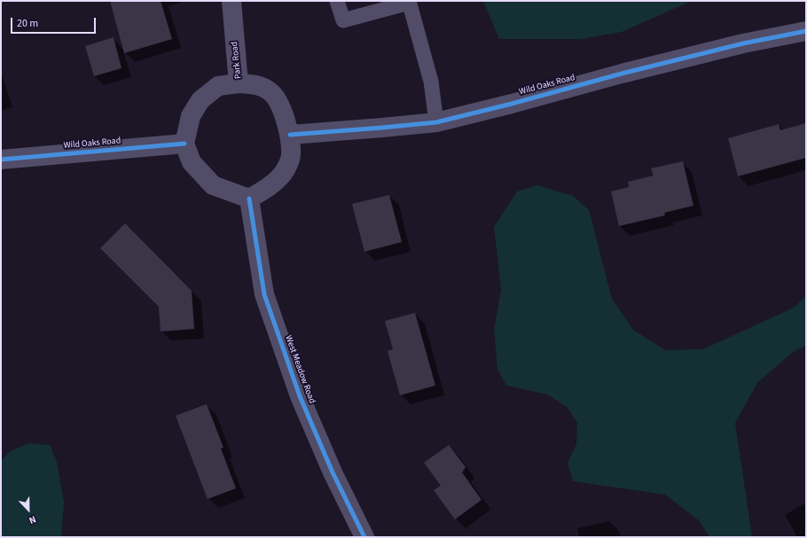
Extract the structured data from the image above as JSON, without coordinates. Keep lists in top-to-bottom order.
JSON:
{
  "streets": {
    "street": ["Park Road", "Wild Oaks Road", "West Meadow Road"]
  },
  "crossings": [
    ["Park Road", "Wild Oaks Road"],
    ["Park Road", "West Meadow Road"],
    ["Wild Oaks Road", "West Meadow Road"]
  ],
  "scale_bar": "20 m",
  "north": "bottom"
}
